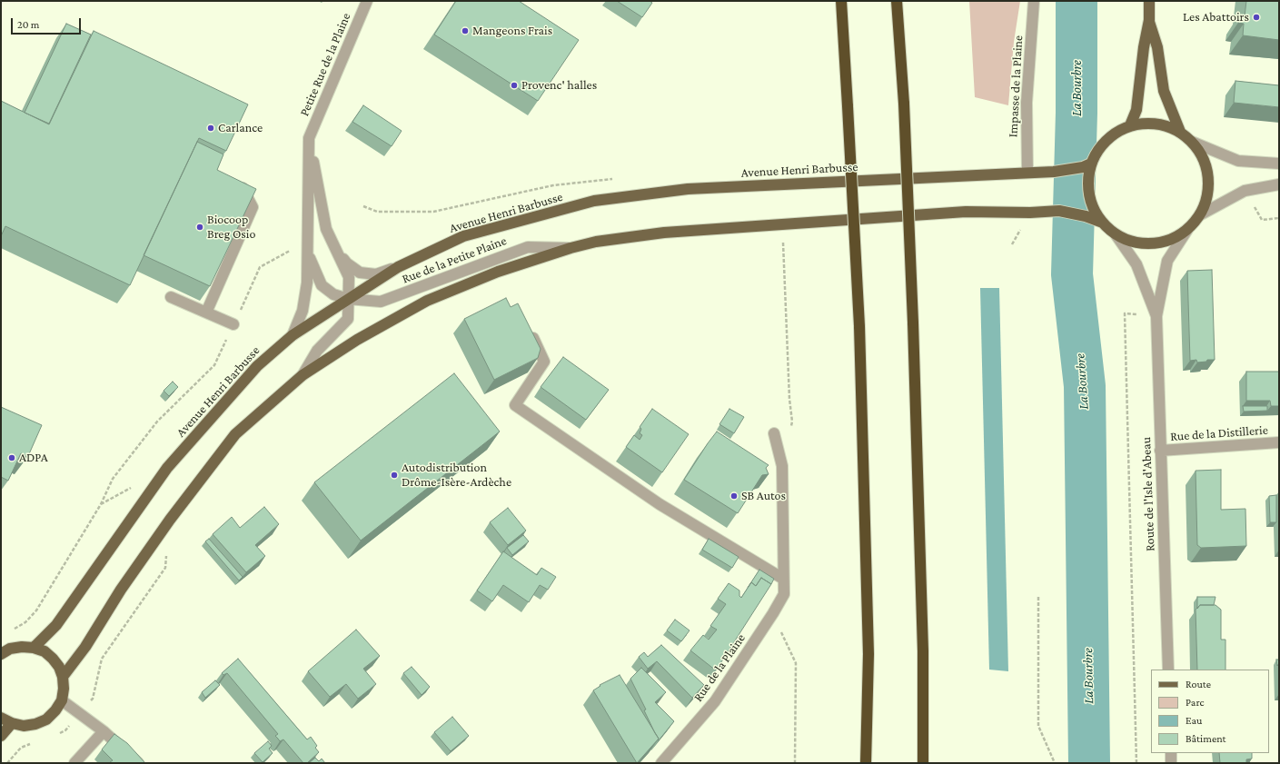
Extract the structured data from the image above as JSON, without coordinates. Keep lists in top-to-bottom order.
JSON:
{
  "streets": {
    "main road": ["Avenue Henri Barbusse"],
    "street": [
      "Petite Rue de la Plaine",
      "Impasse de la Plaine",
      "Rue de la Petite Plaine",
      "Rue de la Distillerie",
      "Route de l'Isle d'Abeau",
      "Rue de la Plaine"
    ]
  },
  "crossings": [
    ["Petite Rue de la Plaine", "Rue de la Petite Plaine"],
    ["Impasse de la Plaine", "Avenue Henri Barbusse"],
    ["Avenue Henri Barbusse", "Rue de la Petite Plaine"],
    ["Avenue Henri Barbusse", "Route de l'Isle d'Abeau"],
    ["Rue de la Distillerie", "Route de l'Isle d'Abeau"]
  ],
  "water": ["La Bourbre"],
  "places": [
    "Les Abattoirs",
    "Mangeons Frais",
    "Provenc' halles",
    "Carlance",
    "Biocoop Breg Osio",
    "ADPA",
    "Autodistribution Drôme-Isère-Ardèche",
    "SB Autos"
  ],
  "legend": [
    "Route",
    "Parc",
    "Eau",
    "Bâtiment"
  ],
  "scale_bar": "20 m"
}
